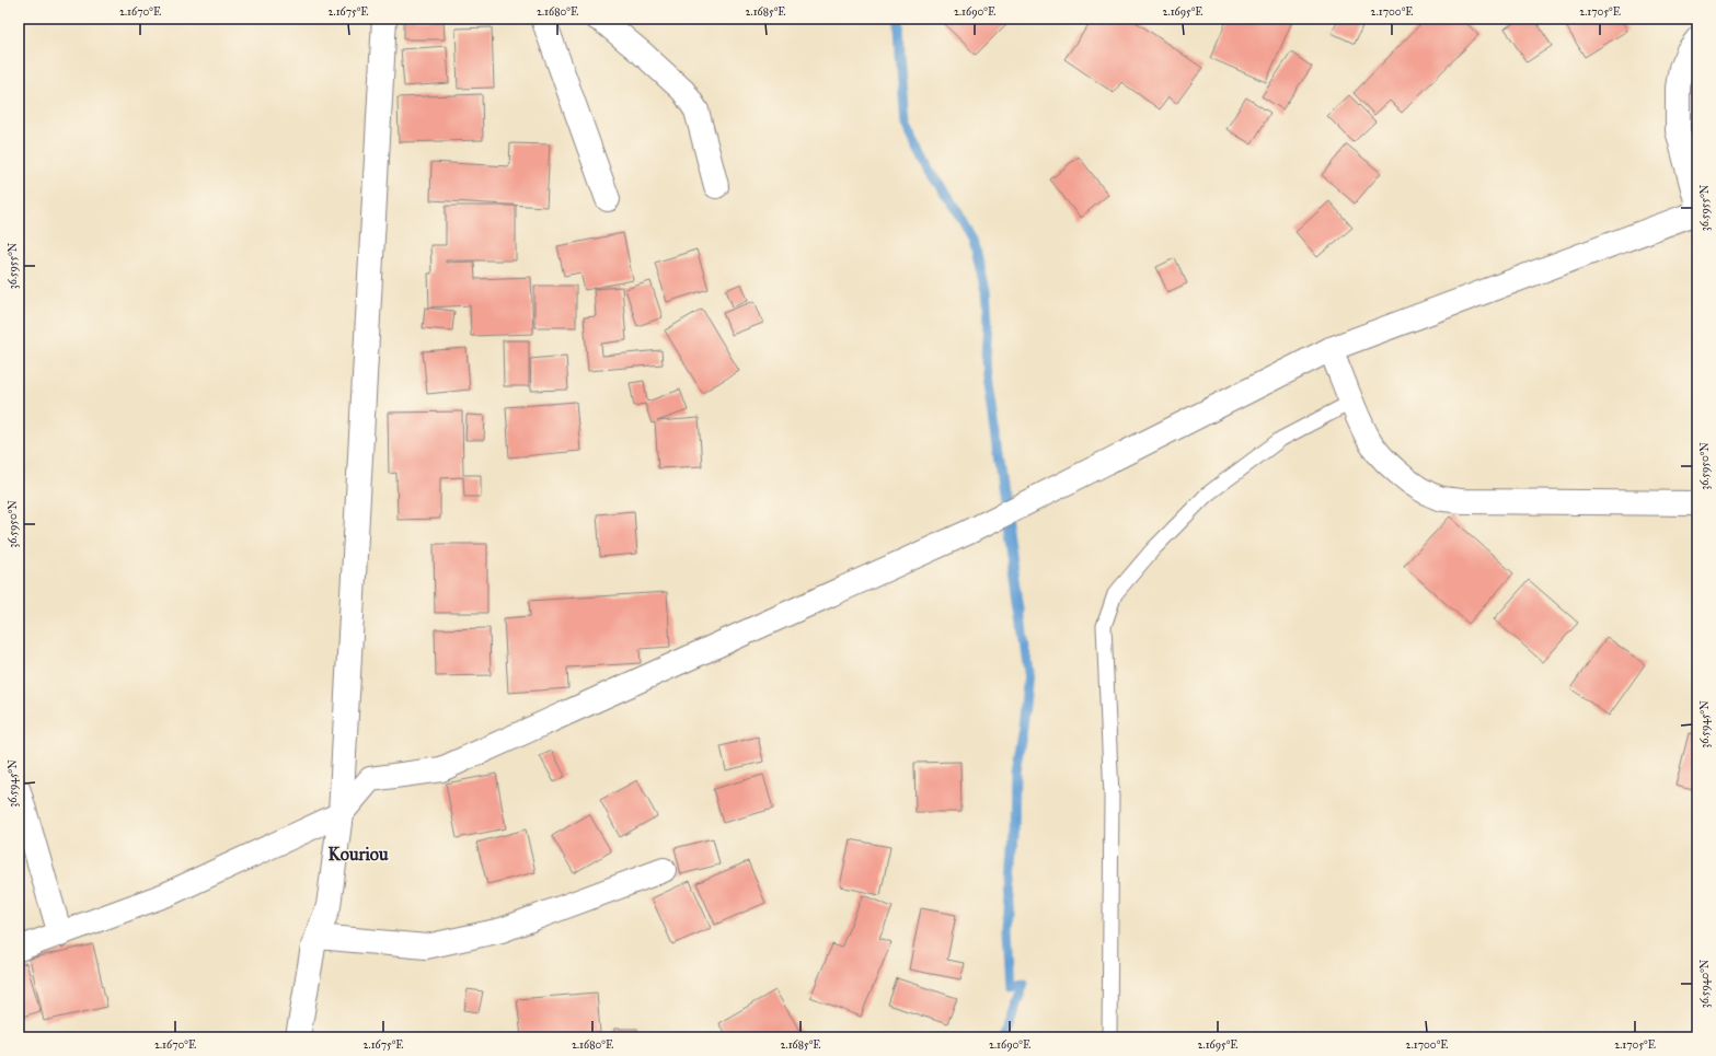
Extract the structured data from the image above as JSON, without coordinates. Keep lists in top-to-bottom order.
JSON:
{
  "districts": ["Kouriou"],
  "coordinates": [
    "2.1670°E",
    "2.1675°E",
    "2.1680°E",
    "2.1685°E",
    "2.1690°E",
    "2.1695°E",
    "2.1700°E",
    "2.1705°E",
    "36.5955°N",
    "36.5950°N",
    "36.5945°N",
    "36.5940°N"
  ]
}
